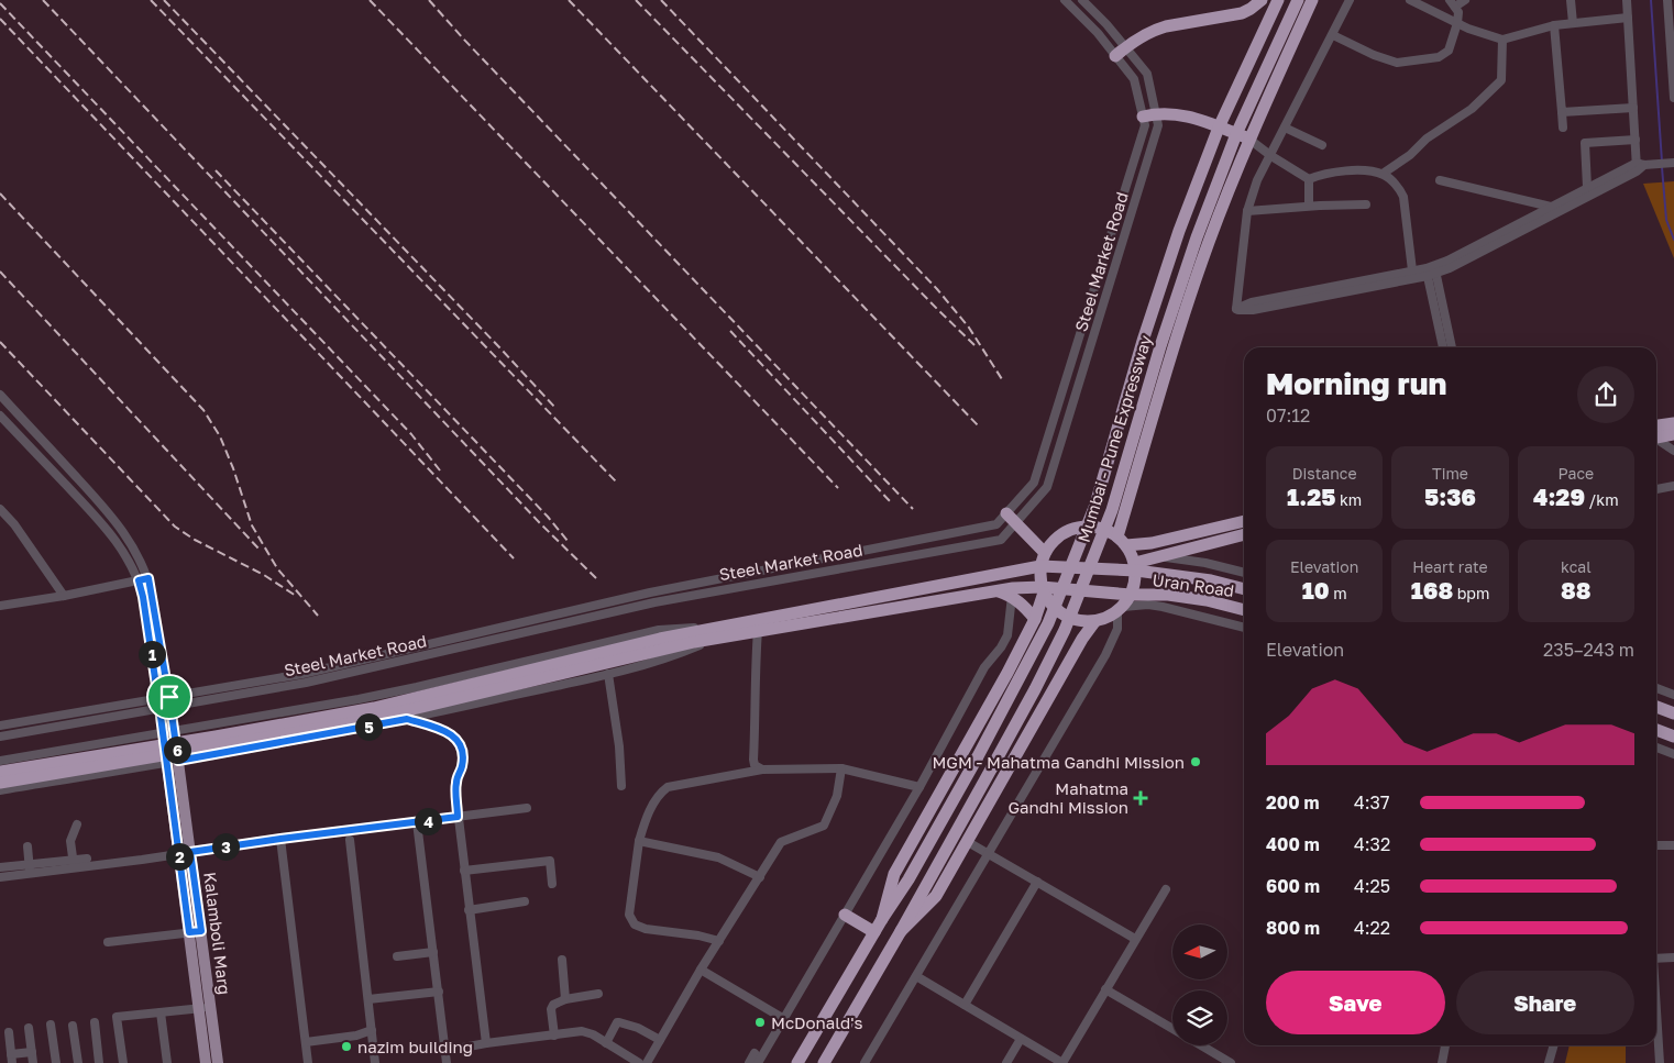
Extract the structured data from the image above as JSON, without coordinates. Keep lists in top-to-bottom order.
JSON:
{
  "streets": {
    "highway": ["Mumbai - Pune Expressway", "Uran Road"],
    "main road": ["Kalamboli Marg"],
    "street": ["Steel Market Road"]
  },
  "places": {
    "other": ["MGM - Mahatma Gandhi Mission", "McDonald's", "nazim building"],
    "health": ["Mahatma Gandhi Mission"]
  },
  "north": "left",
  "page": {
    "heading": ["Morning run", "07:12"],
    "stats": [
      ["Distance", "1.25 km"],
      ["Time", "5:36"],
      ["Pace", "4:29 /km"],
      ["Elevation", "10 m"],
      ["Heart rate", "168 bpm"],
      ["kcal", "88"]
    ],
    "chart": ["Elevation", "235–243 m"],
    "pins": [
      "1",
      "5",
      "6",
      "4",
      "3",
      "2"
    ],
    "list": [
      {
        "name": "200 m",
        "note": "4:37"
      },
      {
        "name": "400 m",
        "note": "4:32"
      },
      {
        "name": "600 m",
        "note": "4:25"
      },
      {
        "name": "800 m",
        "note": "4:22"
      }
    ],
    "buttons": ["Save", "Share"]
  }
}
